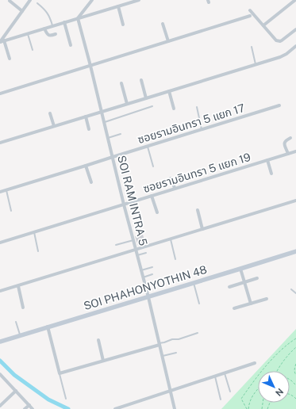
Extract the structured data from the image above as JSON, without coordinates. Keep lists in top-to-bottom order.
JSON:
{
  "streets": {
    "street": [
      "ซอยรามอินทรา 5 แยก 17",
      "ซอยรามอินทรา 5 แยก 19",
      "SOI RAM INTRA 5",
      "SOI PHAHONYOTHIN 48"
    ]
  },
  "crossings": [
    ["ซอยรามอินทรา 5 แยก 17", "SOI RAM INTRA 5"],
    ["ซอยรามอินทรา 5 แยก 19", "SOI RAM INTRA 5"],
    ["SOI RAM INTRA 5", "SOI PHAHONYOTHIN 48"]
  ],
  "north": "bottom right"
}
